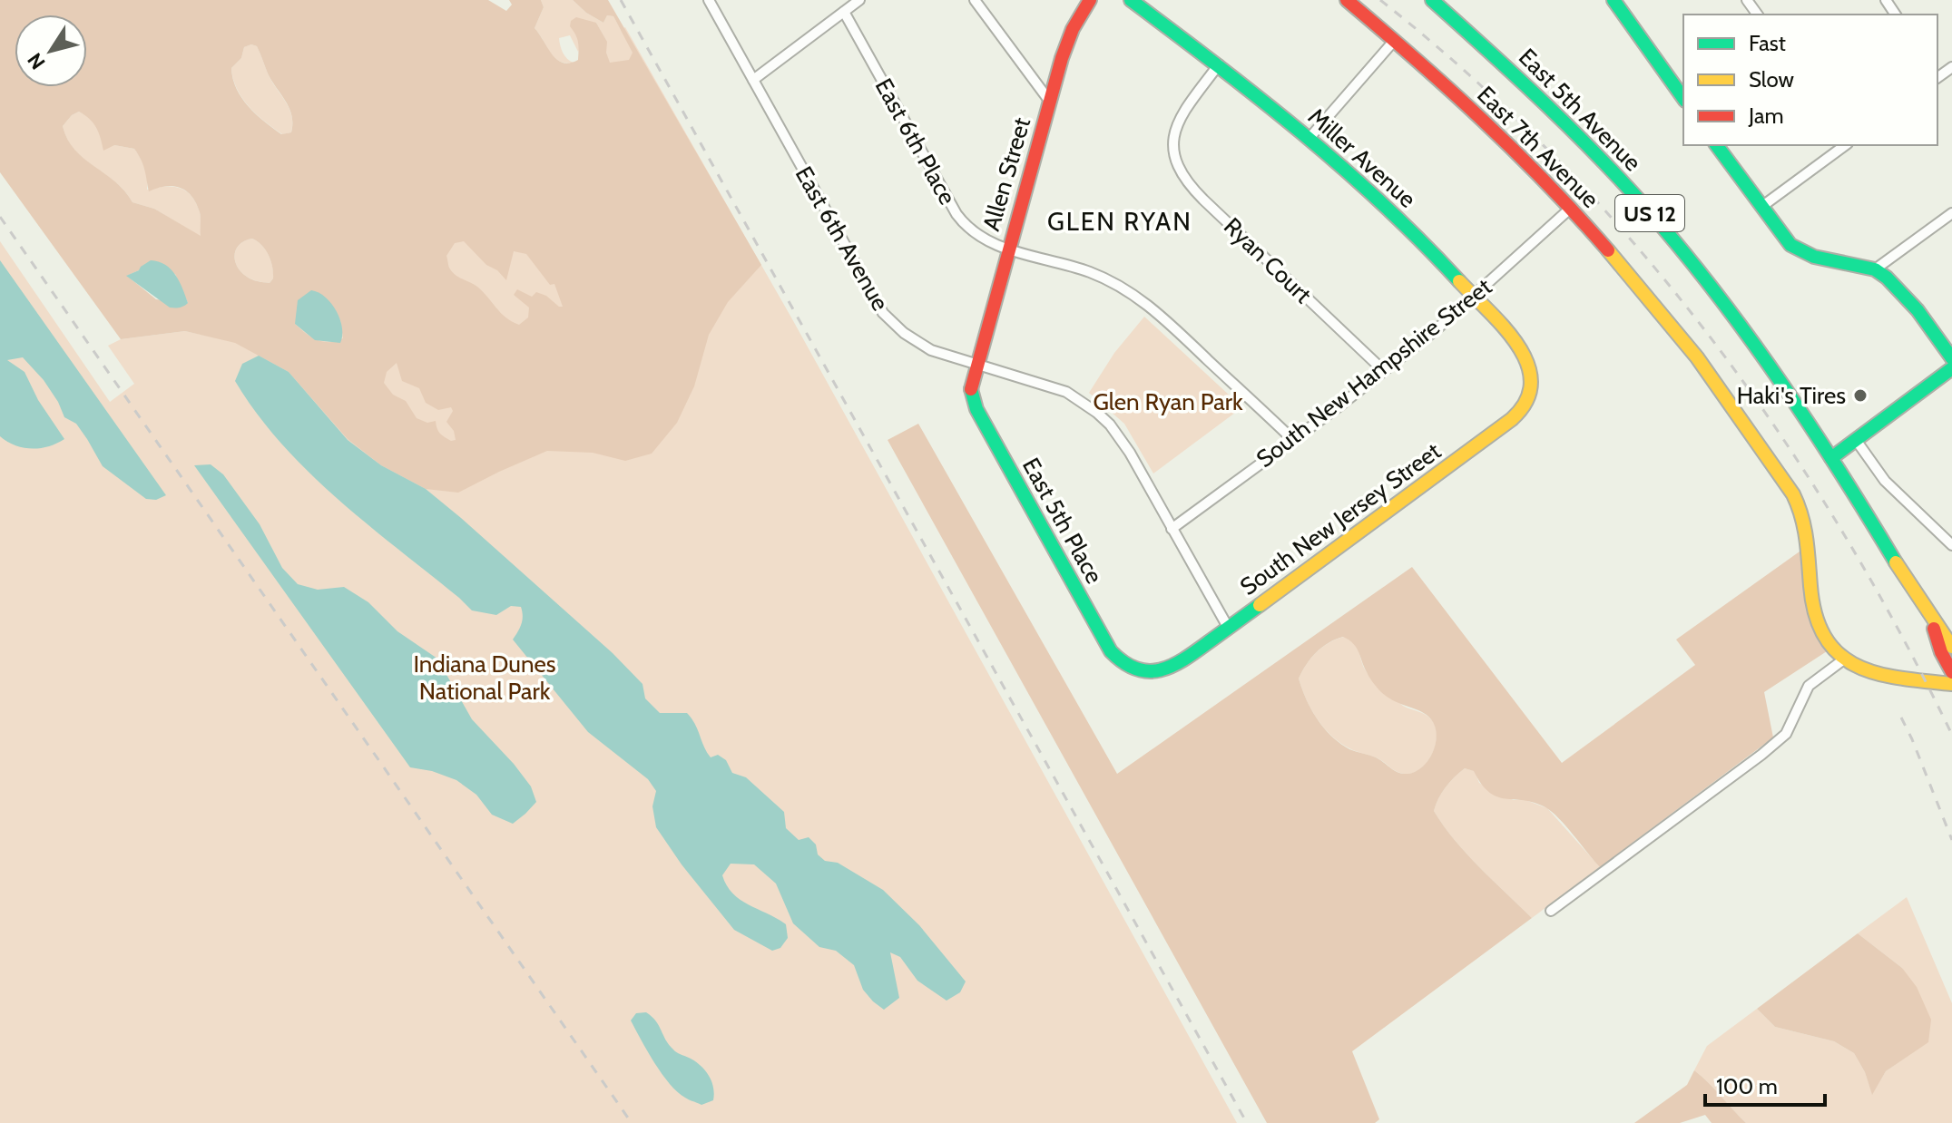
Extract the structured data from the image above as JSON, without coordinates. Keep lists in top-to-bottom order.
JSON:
{
  "streets": {
    "street": [
      "East 5th Avenue",
      "East 6th Place",
      "East 7th Avenue",
      "Miller Avenue",
      "Allen Street",
      "US 12",
      "East 6th Avenue",
      "Ryan Court",
      "South New Hampshire Street",
      "South New Jersey Street",
      "East 5th Place"
    ]
  },
  "crossings": [
    ["East 6th Place", "Allen Street"],
    ["East 6th Place", "South New Hampshire Street"],
    ["East 7th Avenue", "South New Hampshire Street"],
    ["Miller Avenue", "Ryan Court"],
    ["Miller Avenue", "South New Hampshire Street"],
    ["Miller Avenue", "South New Jersey Street"],
    ["Allen Street", "East 6th Avenue"],
    ["Allen Street", "East 5th Place"],
    ["East 6th Avenue", "South New Hampshire Street"],
    ["East 6th Avenue", "South New Jersey Street"],
    ["East 6th Avenue", "East 5th Place"],
    ["Ryan Court", "South New Hampshire Street"],
    ["South New Jersey Street", "East 5th Place"]
  ],
  "districts": ["GLEN RYAN"],
  "parks": ["Glen Ryan Park", "Indiana Dunes National Park"],
  "places": ["Haki's Tires"],
  "legend": ["Fast", "Slow", "Jam"],
  "scale_bar": "100 m",
  "north": "bottom left"
}
